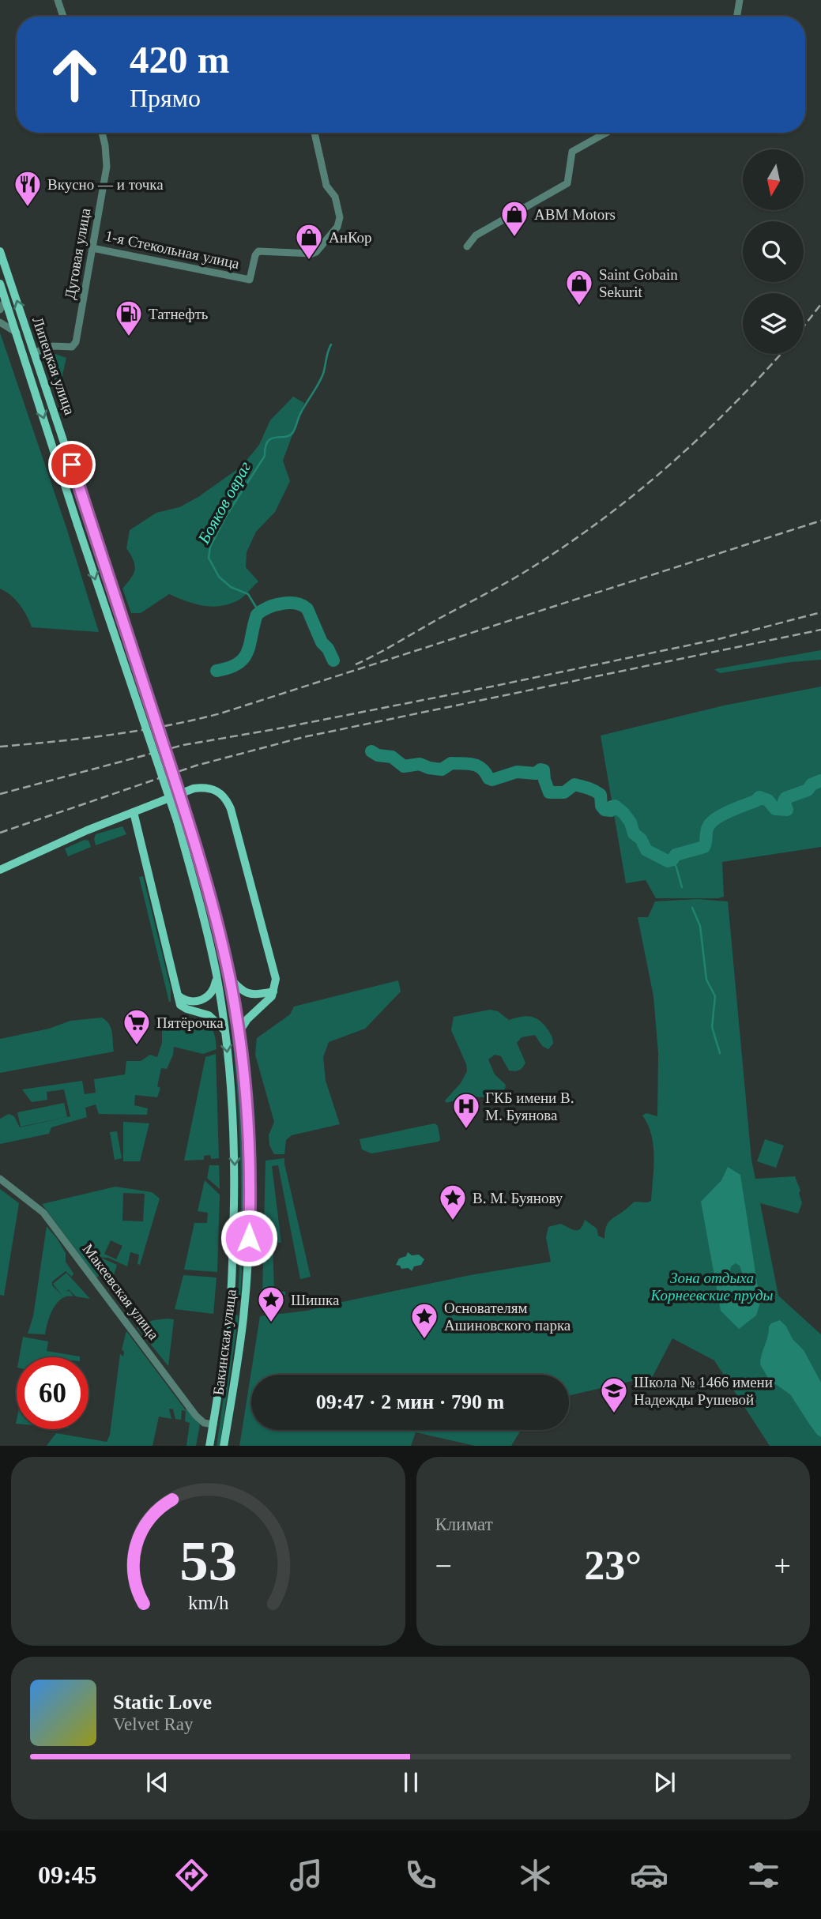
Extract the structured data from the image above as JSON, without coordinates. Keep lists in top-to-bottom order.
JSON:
{
  "streets": {
    "main road": ["Липецкая улица", "Бакинская улица"],
    "street": ["1-я Стекольная улица", "Дуговая улица", "Макеевская улица"]
  },
  "crossings": [
    ["1-я Стекольная улица", "Дуговая улица"],
    ["Дуговая улица", "Липецкая улица"],
    ["Липецкая улица", "Бакинская улица"],
    ["Макеевская улица", "Бакинская улица"]
  ],
  "water": ["Бояков овраг"],
  "parks": ["Зона отдыха Корнеевские пруды"],
  "places": {
    "restaurant": ["Вкусно — и точка"],
    "shop": ["ABM Motors", "АнКор", "Saint Gobain Sekurit"],
    "fuel station": ["Татнефть"],
    "supermarket": ["Пятёрочка"],
    "hospital": ["ГКБ имени В. М. Буянова"],
    "place": ["В. М. Буянову", "Шишка", "Основателям Ашиновского парка"],
    "school or university": ["Школа № 1466 имени Надежды Рушевой"]
  },
  "north": "bottom",
  "page": {
    "turn": ["420 m", "Прямо"],
    "limit": "60",
    "trip": "09:47 · 2 мин · 790 m",
    "tile": "Климат",
    "heat": ["−", "23°", "+"],
    "song": ["Static Love", "Velvet Ray"],
    "tabs": "09:45",
    "gauge": ["53", "km/h"]
  }
}
